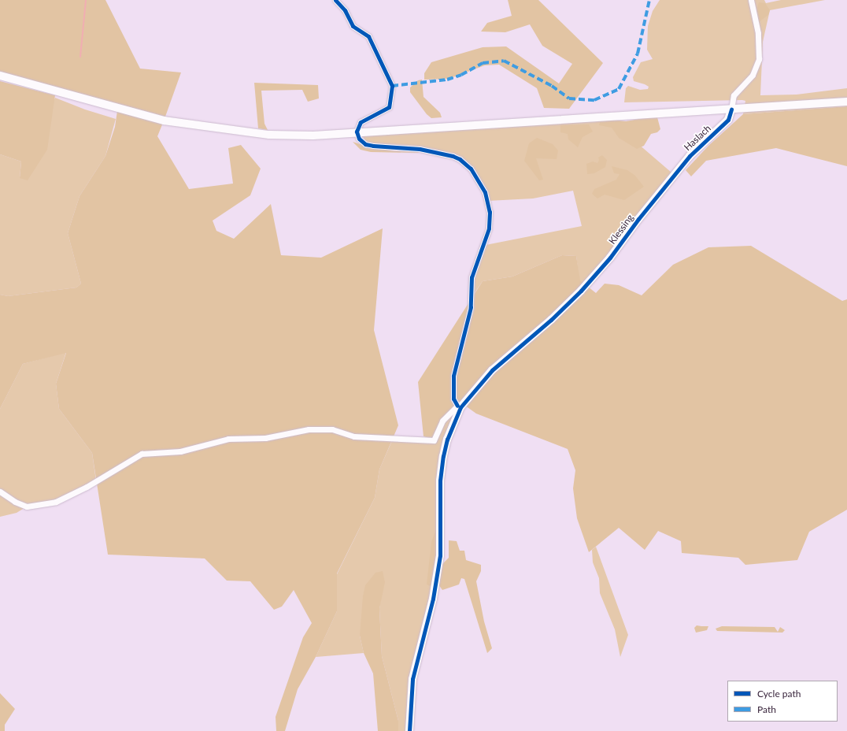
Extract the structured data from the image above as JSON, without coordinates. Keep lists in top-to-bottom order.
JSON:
{
  "streets": {
    "main road": ["Haslach", "Klessing"]
  },
  "crossings": [
    ["Haslach", "Klessing"]
  ],
  "legend": ["Cycle path", "Path"]
}
